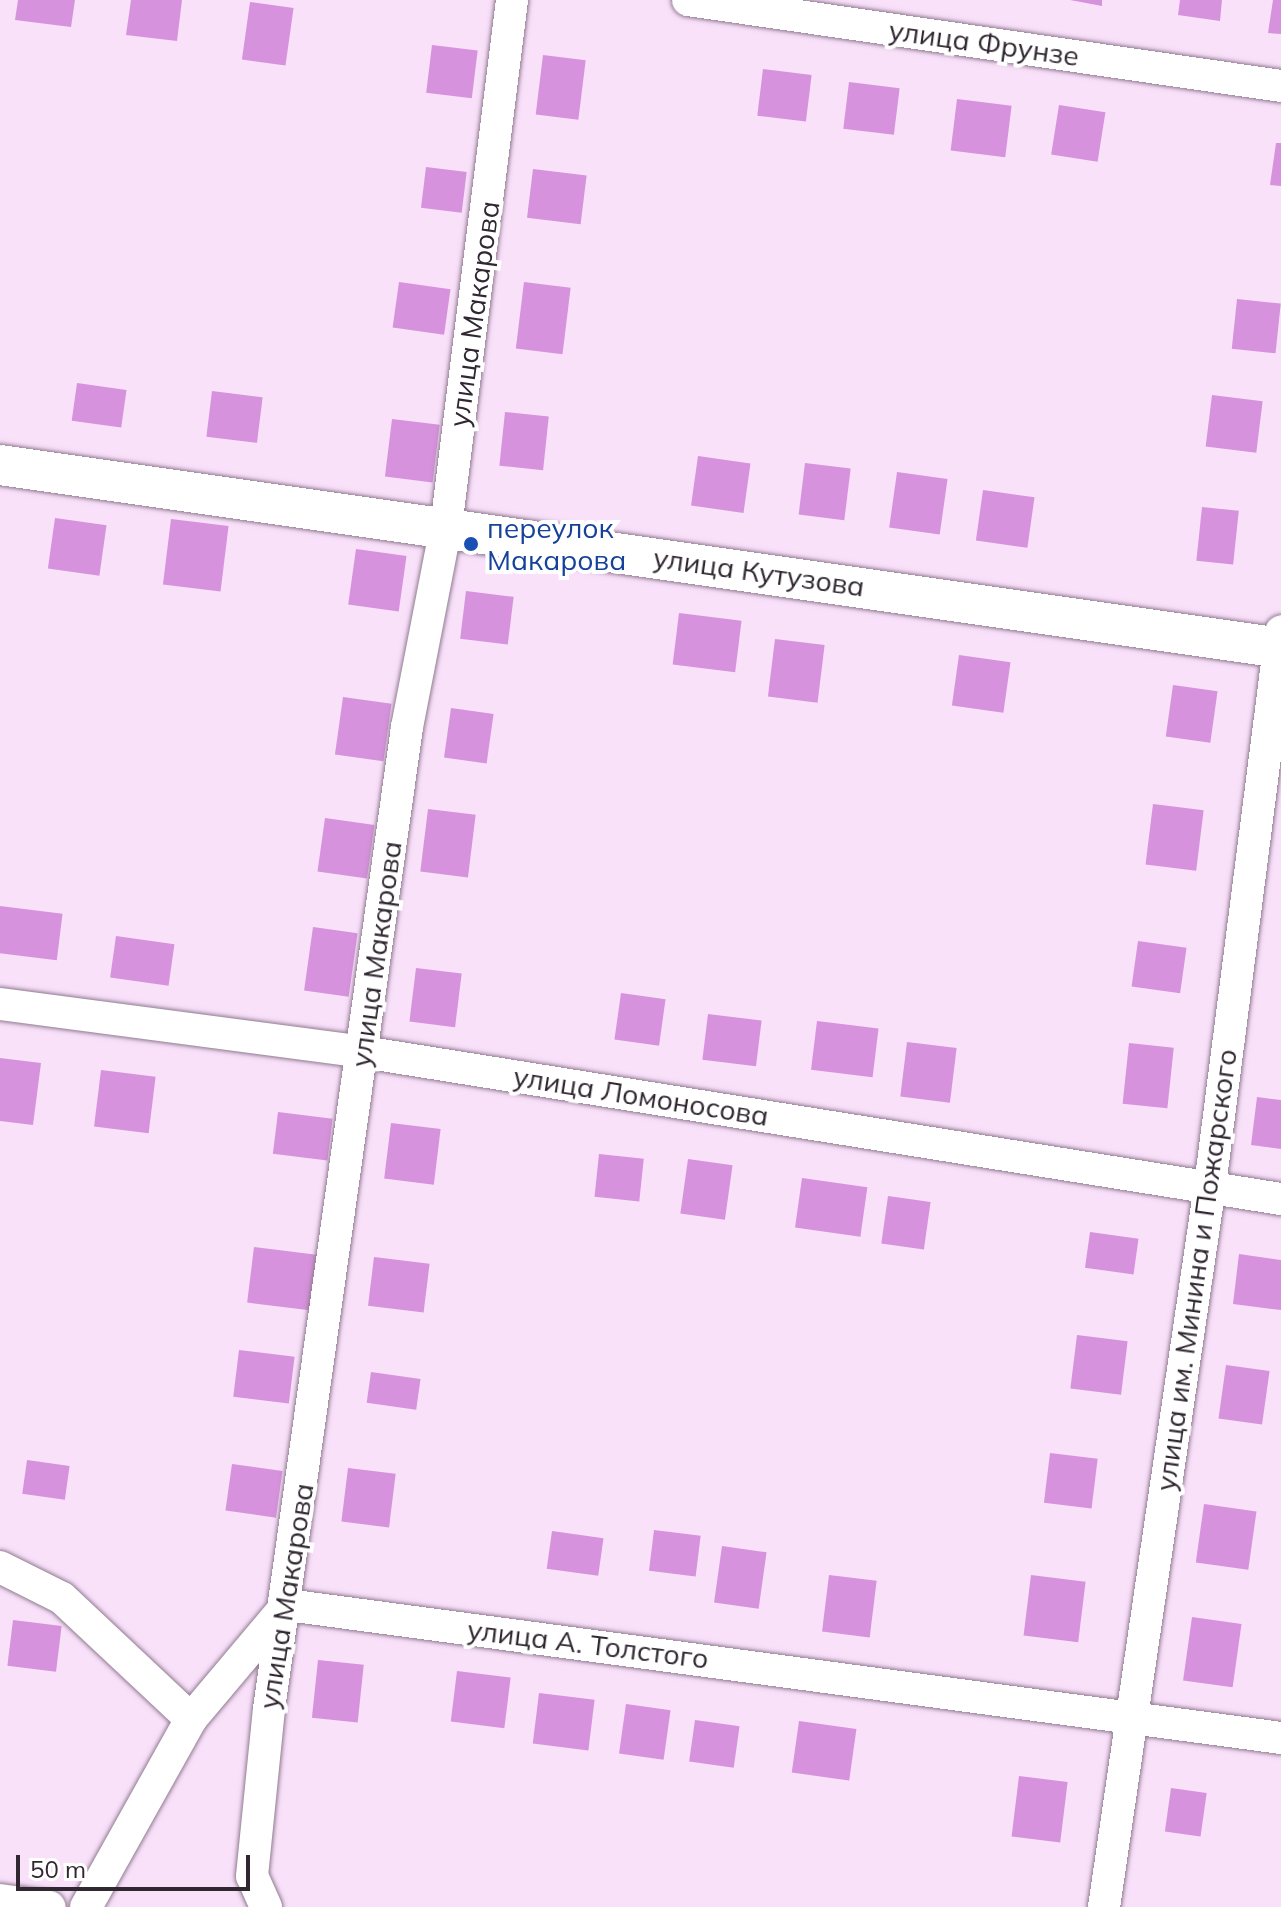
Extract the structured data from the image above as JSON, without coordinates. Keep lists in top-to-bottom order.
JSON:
{
  "streets": {
    "street": [
      "улица Фрунзе",
      "улица Макарова",
      "улица Кутузова",
      "улица Ломоносова",
      "улица им. Минина и Пожарского",
      "улица А. Толстого"
    ]
  },
  "crossings": [
    ["улица Макарова", "улица Кутузова"],
    ["улица Макарова", "улица Ломоносова"],
    ["улица Макарова", "улица А. Толстого"],
    ["улица Кутузова", "улица им. Минина и Пожарского"],
    ["улица Ломоносова", "улица им. Минина и Пожарского"],
    ["улица им. Минина и Пожарского", "улица А. Толстого"]
  ],
  "places": ["переулок Макарова"],
  "scale_bar": "50 m"
}
